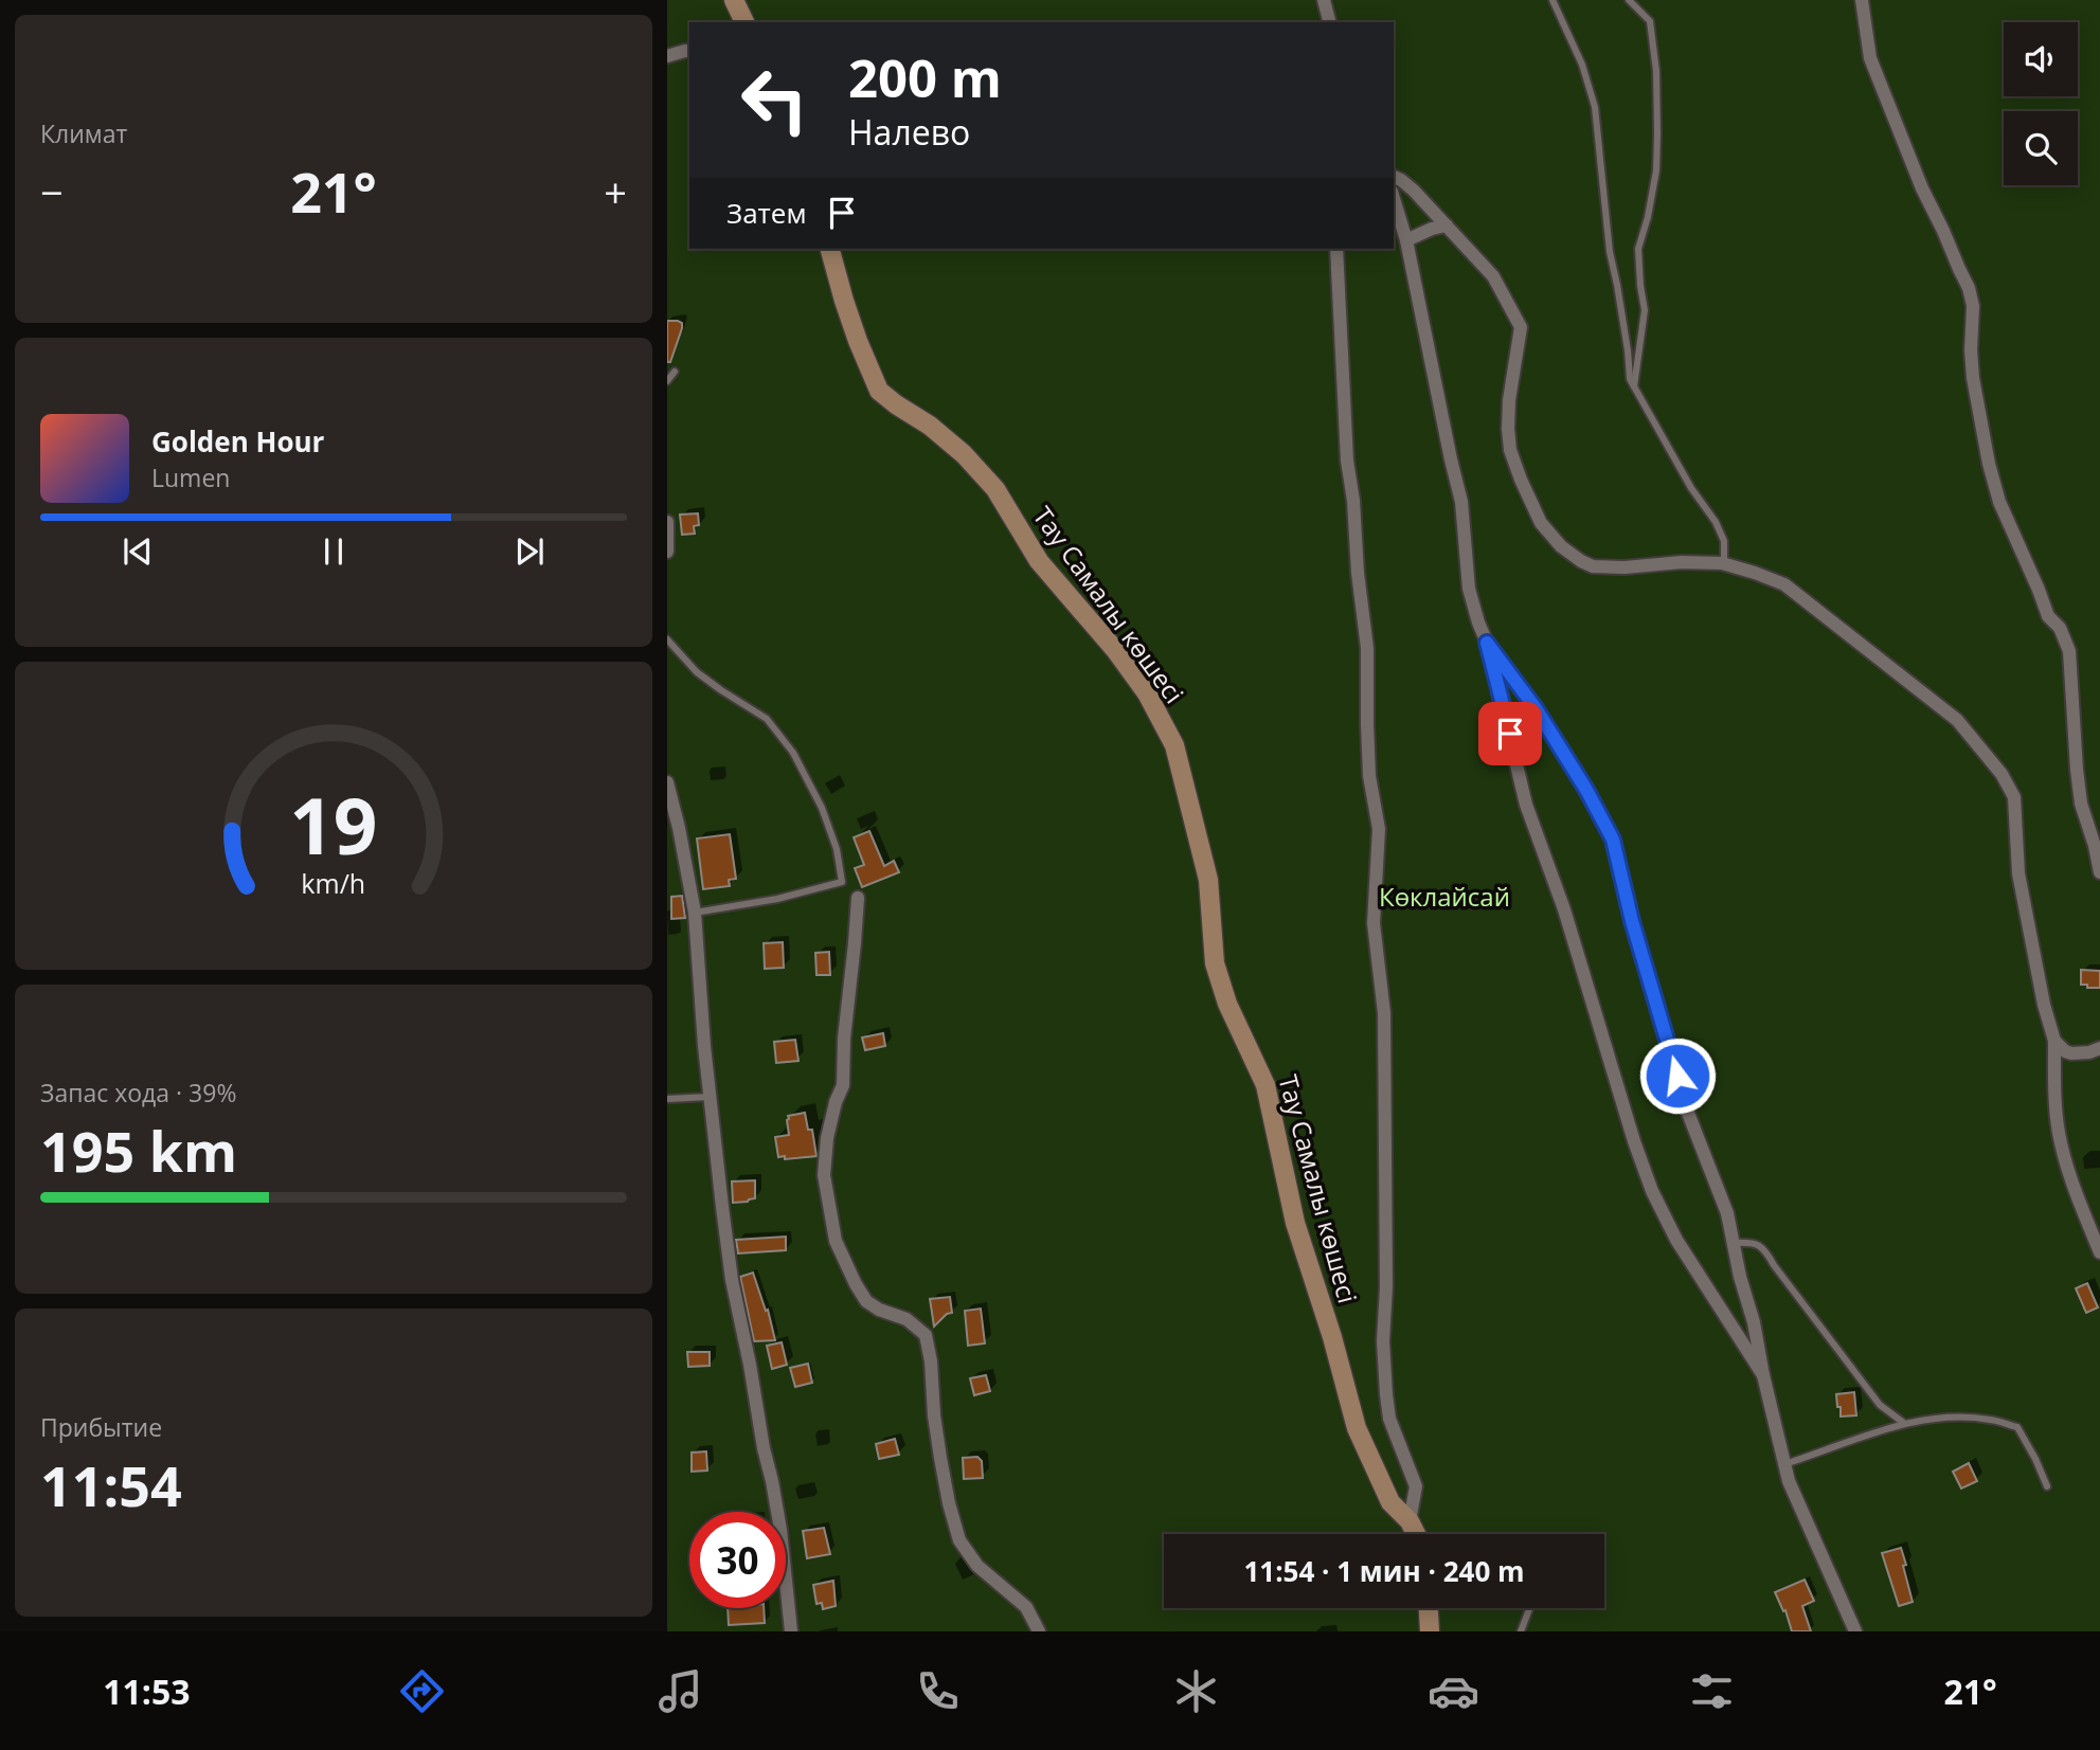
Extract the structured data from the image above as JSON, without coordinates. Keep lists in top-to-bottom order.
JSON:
{
  "streets": {
    "street": ["Тау Самалы көшесі"]
  },
  "parks": ["Көклайсай"],
  "page": {
    "tile": [
      "Климат",
      ["Запас хода · 39%", "195 km"],
      ["Прибытие", "11:54"]
    ],
    "turn": ["200 m", "Налево"],
    "heat": ["−", "21°", "+"],
    "then": "Затем",
    "song": ["Golden Hour", "Lumen"],
    "limit": "30",
    "trip": "11:54 · 1 мин · 240 m",
    "tabs": ["11:53", "21°"],
    "gauge": ["19", "km/h"]
  }
}
